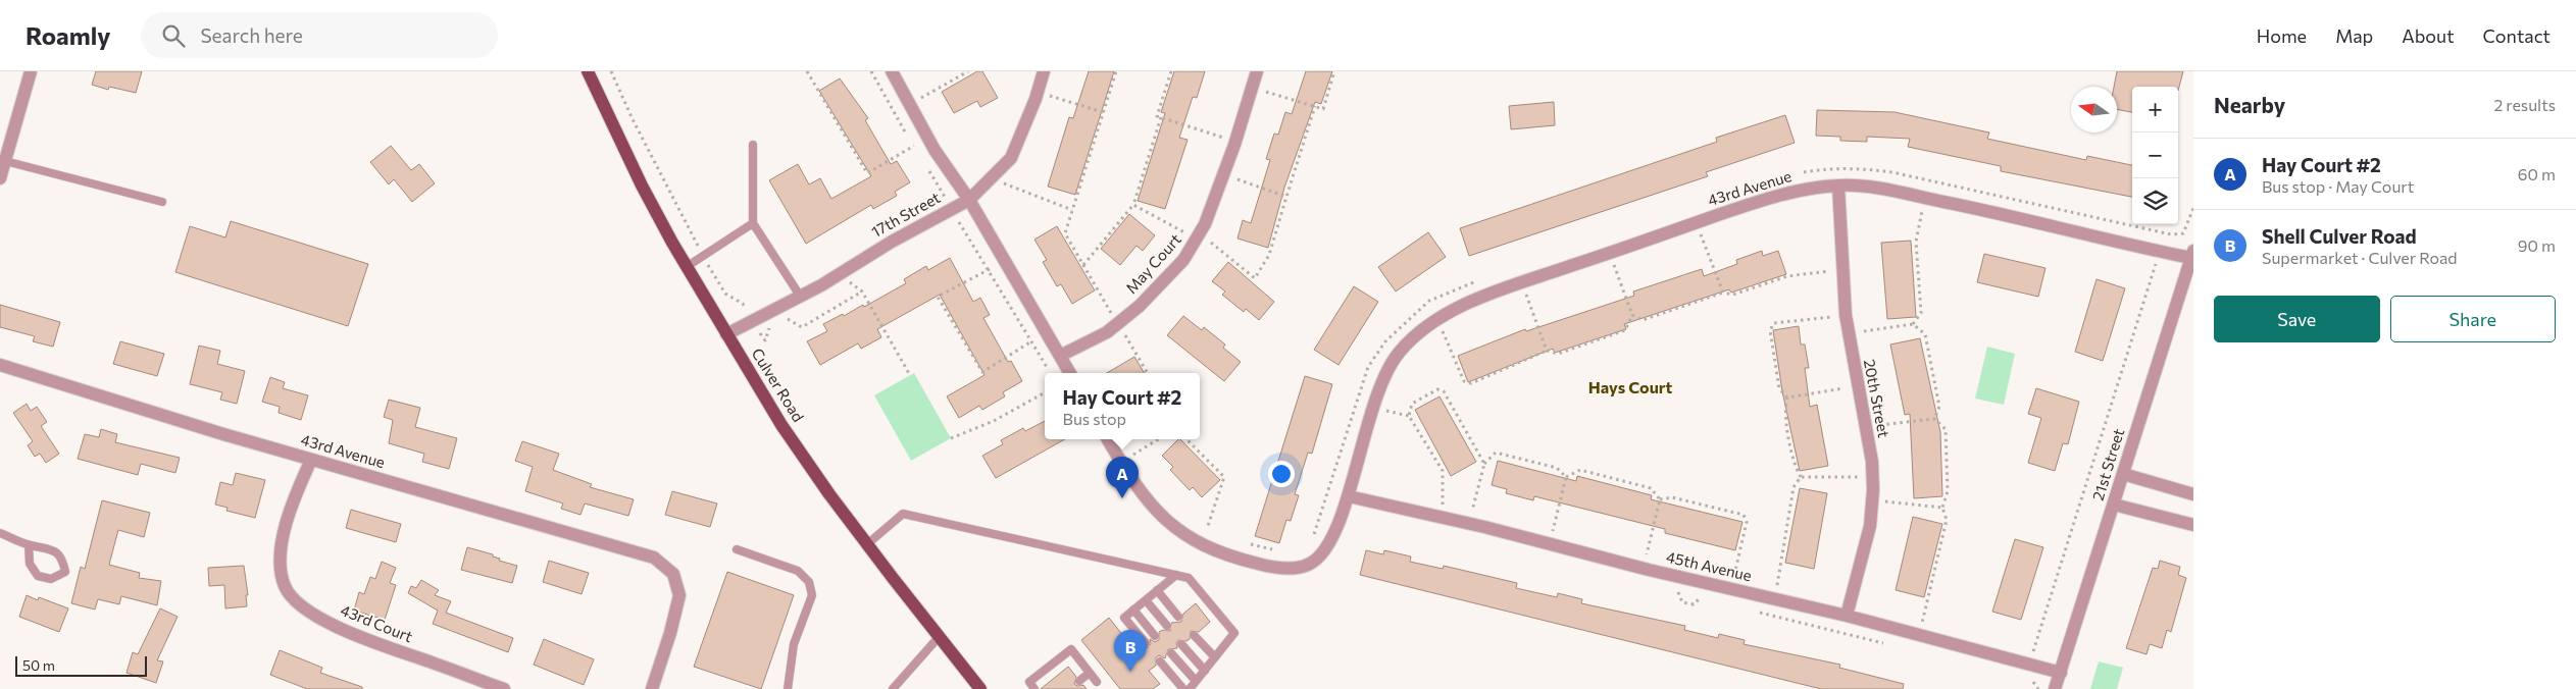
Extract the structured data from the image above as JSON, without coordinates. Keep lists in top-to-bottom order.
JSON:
{
  "streets": {
    "main road": ["Culver Road"],
    "street": [
      "43rd Avenue",
      "17th Street",
      "May Court",
      "20th Street",
      "21st Street",
      "45th Avenue",
      "43rd Court"
    ]
  },
  "crossings": [
    ["43rd Avenue", "20th Street"],
    ["43rd Avenue", "21st Street"],
    ["43rd Avenue", "45th Avenue"],
    ["43rd Avenue", "43rd Court"],
    ["17th Street", "Culver Road"],
    ["20th Street", "45th Avenue"],
    ["21st Street", "45th Avenue"]
  ],
  "districts": ["Hays Court"],
  "scale_bar": "50 m",
  "north": "left",
  "page": {
    "header": "Roamly",
    "search": "Search here",
    "nav": [
      "Home",
      "Map",
      "About",
      "Contact"
    ],
    "heading": ["Nearby", "2 results"],
    "map_buttons": ["+", "−"],
    "list": [
      {
        "mark": "A",
        "name": "Hay Court #2",
        "note": "Bus stop · May Court",
        "value": "60 m"
      },
      {
        "mark": "B",
        "name": "Shell Culver Road",
        "note": "Supermarket · Culver Road",
        "value": "90 m"
      }
    ],
    "buttons": ["Save", "Share"],
    "popup": ["Hay Court #2", "Bus stop"],
    "pins": ["A", "B"],
    "scale": "50 m"
  }
}
